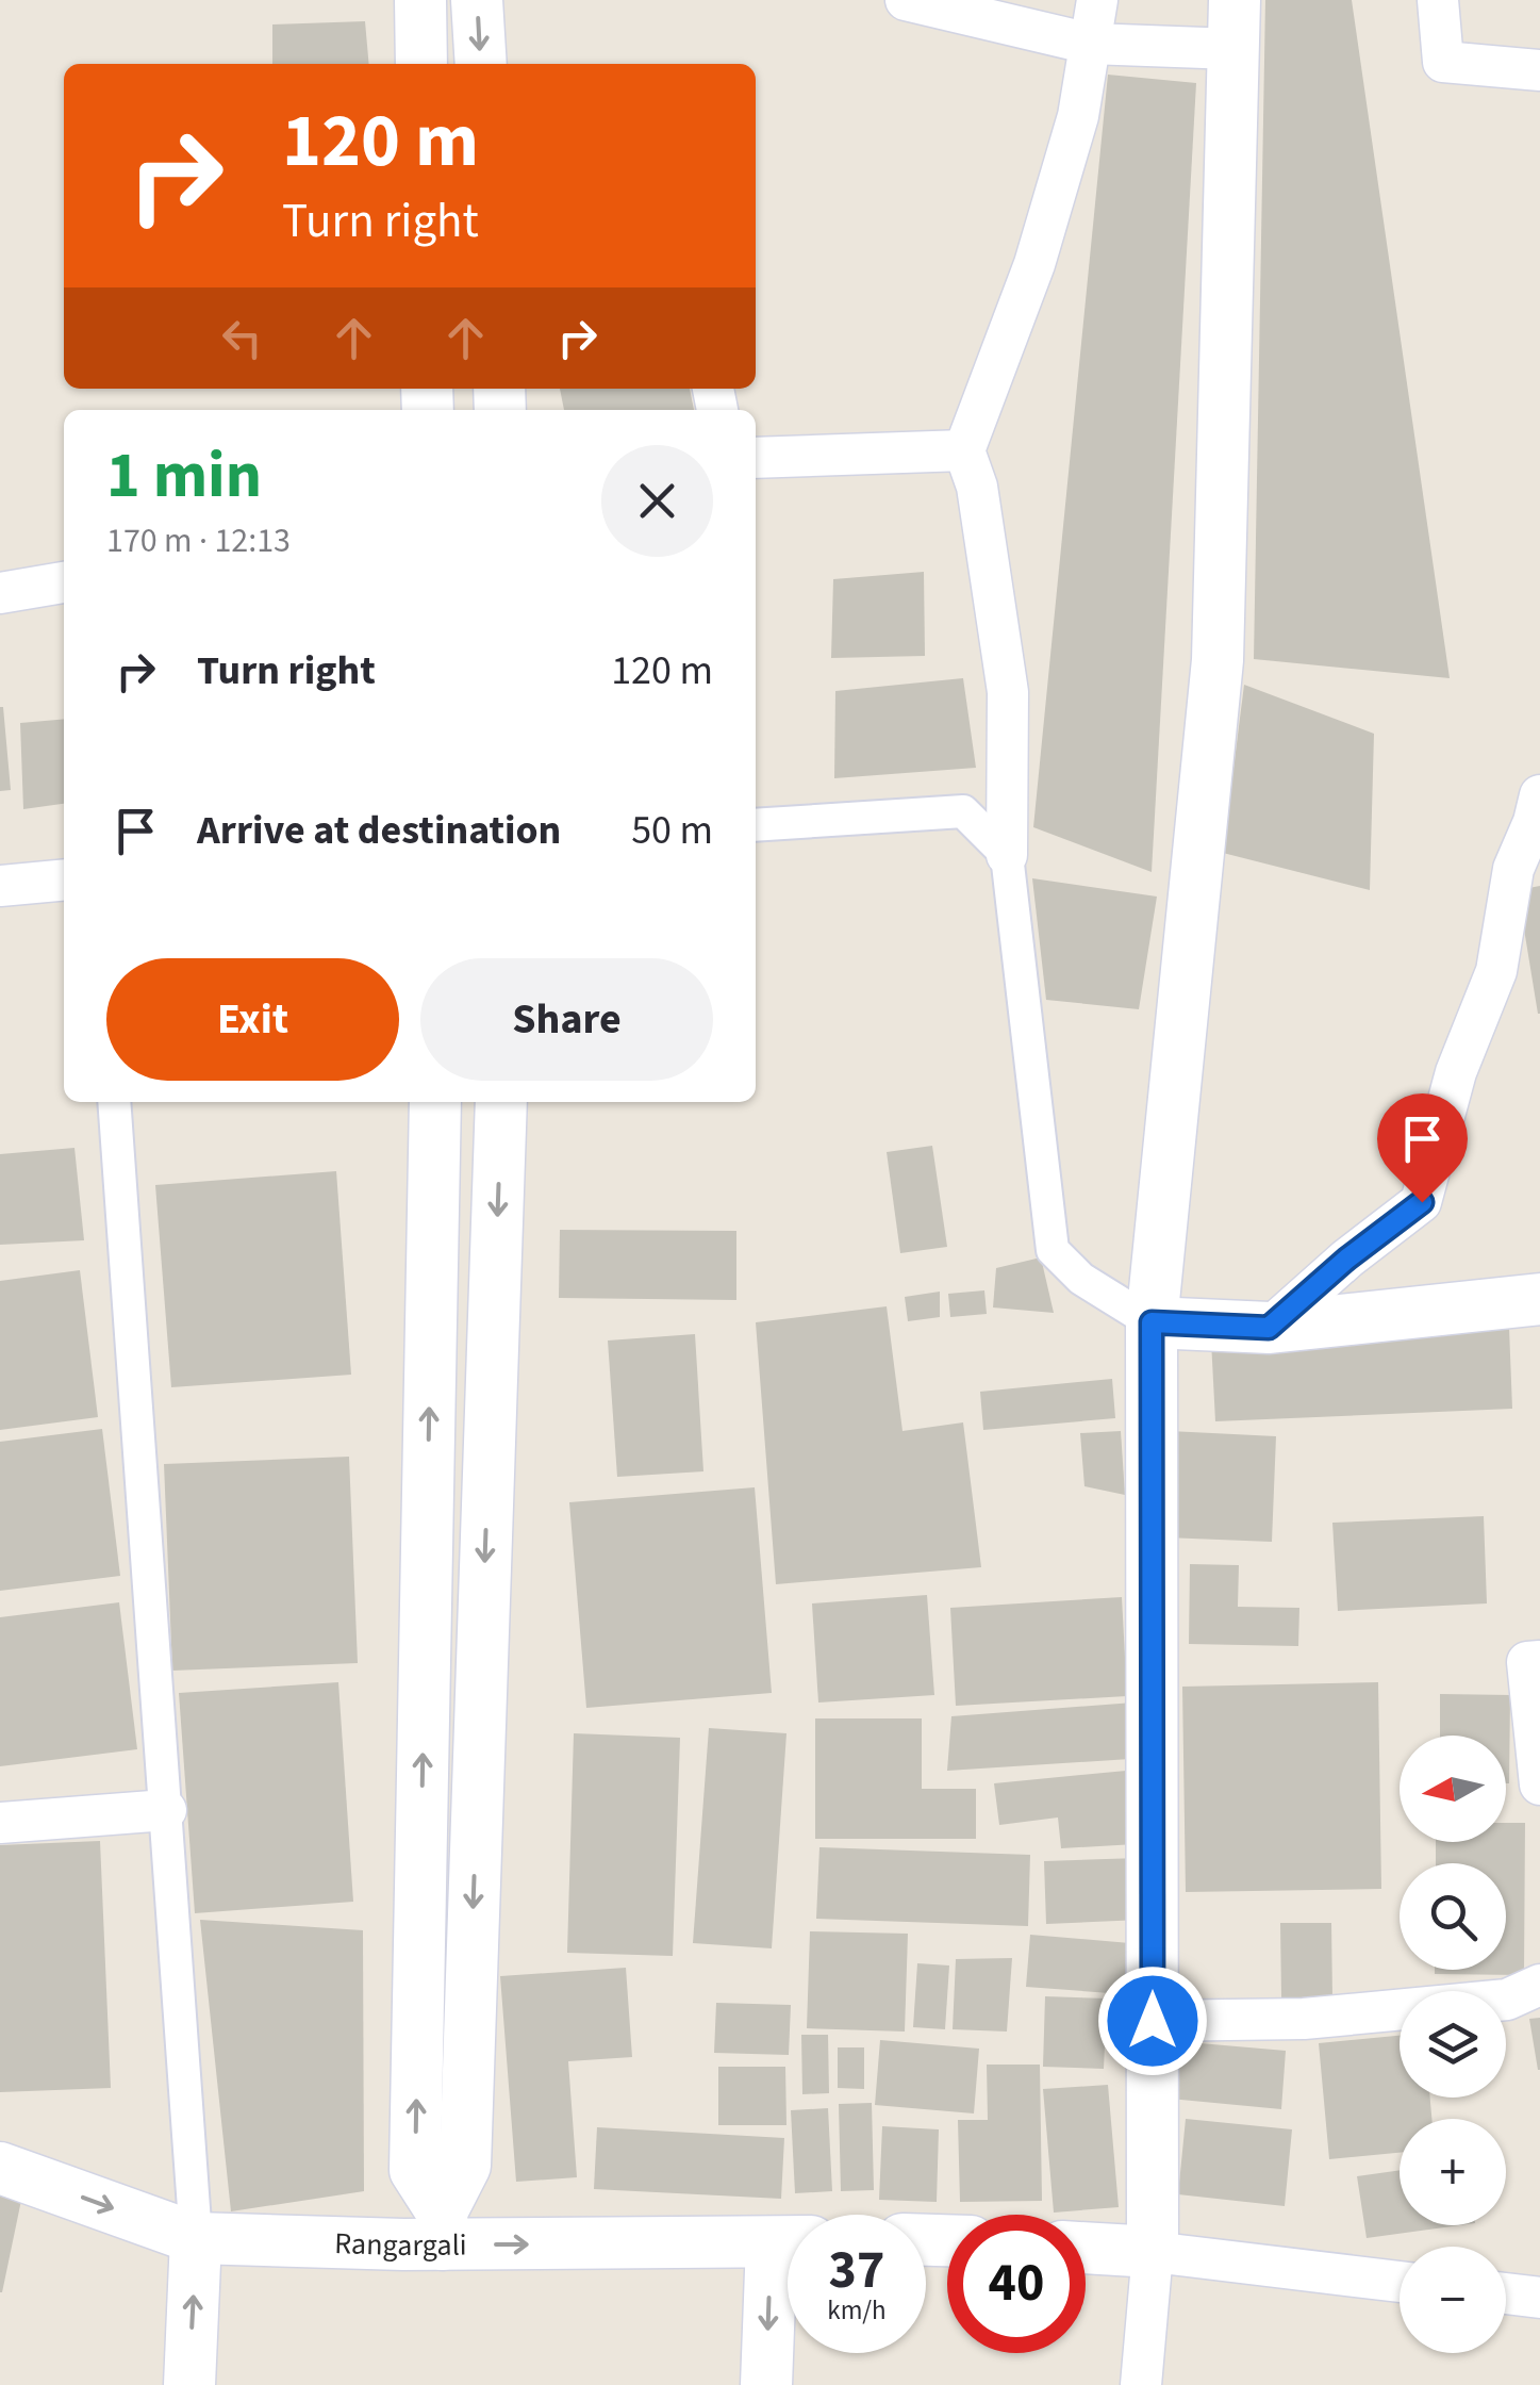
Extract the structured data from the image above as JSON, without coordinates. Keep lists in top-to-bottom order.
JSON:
{
  "streets": {
    "street": ["Rangargali"]
  },
  "one_way": ["Rangargali"],
  "north": "left",
  "page": {
    "turn": ["120 m", "Turn right"],
    "heading": ["1 min", "170 m · 12:13"],
    "list": [
      {
        "name": "Turn right",
        "value": "120 m"
      },
      {
        "name": "Arrive at destination",
        "value": "50 m"
      }
    ],
    "buttons": ["Exit", "Share"],
    "map_buttons": ["+", "−"],
    "speed": "37 km/h",
    "limit": "40"
  }
}
